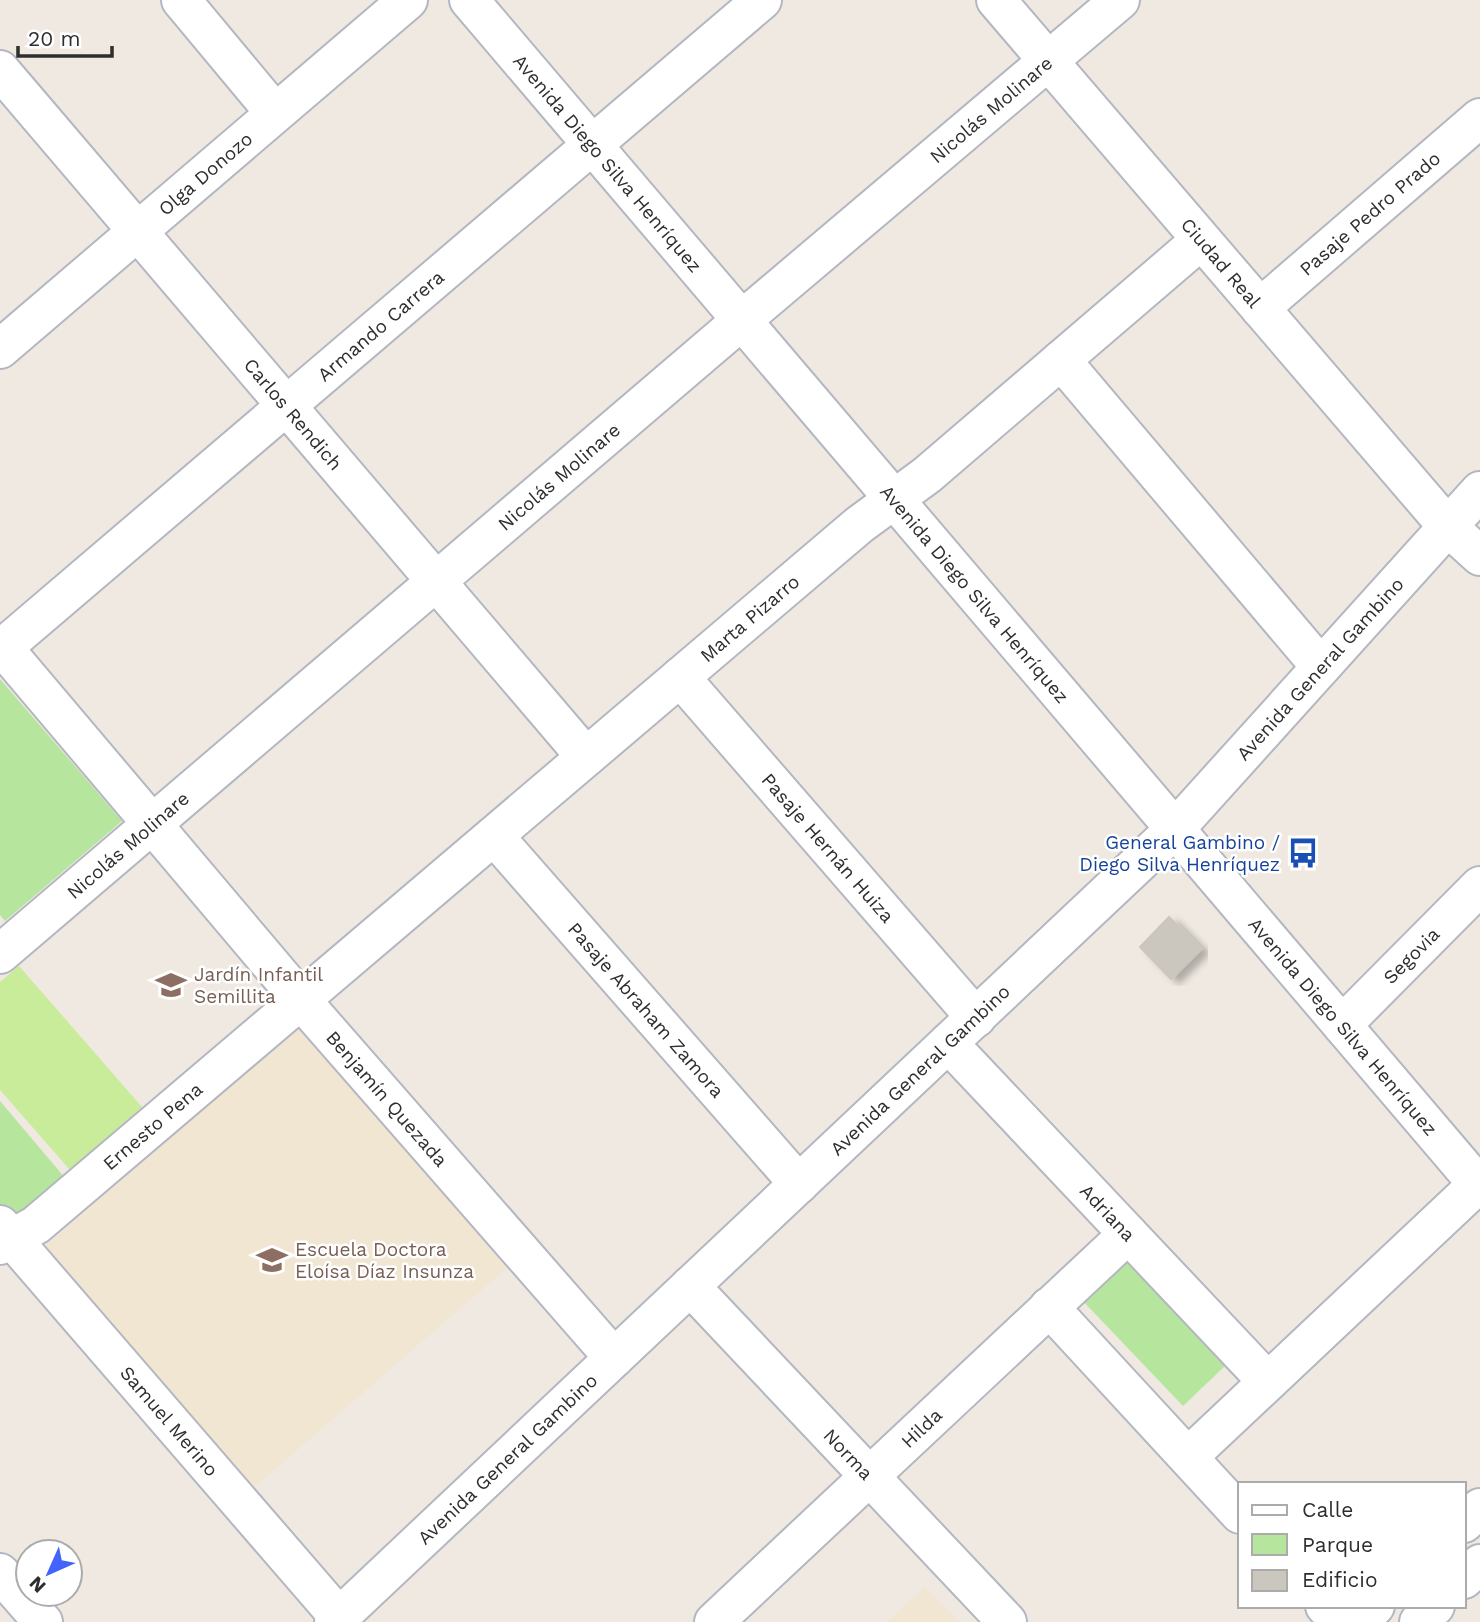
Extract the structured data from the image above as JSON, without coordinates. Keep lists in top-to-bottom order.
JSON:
{
  "streets": {
    "street": [
      "Nicolás Molinare",
      "Avenida Diego Silva Henríquez",
      "Olga Donozo",
      "Pasaje Pedro Prado",
      "Ciudad Real",
      "Armando Carrera",
      "Carlos Rendich",
      "Marta Pizarro",
      "Avenida General Gambino",
      "Pasaje Hernán Huiza",
      "Segovia",
      "Pasaje Abraham Zamora",
      "Benjamín Quezada",
      "Ernesto Pena",
      "Adriana",
      "Samuel Merino",
      "Hilda",
      "Norma"
    ]
  },
  "crossings": [
    ["Nicolás Molinare", "Avenida Diego Silva Henríquez"],
    ["Nicolás Molinare", "Ciudad Real"],
    ["Nicolás Molinare", "Carlos Rendich"],
    ["Nicolás Molinare", "Benjamín Quezada"],
    ["Avenida Diego Silva Henríquez", "Armando Carrera"],
    ["Avenida Diego Silva Henríquez", "Marta Pizarro"],
    ["Avenida Diego Silva Henríquez", "Avenida General Gambino"],
    ["Avenida Diego Silva Henríquez", "Segovia"],
    ["Olga Donozo", "Carlos Rendich"],
    ["Pasaje Pedro Prado", "Ciudad Real"],
    ["Ciudad Real", "Marta Pizarro"],
    ["Ciudad Real", "Avenida General Gambino"],
    ["Armando Carrera", "Carlos Rendich"],
    ["Armando Carrera", "Benjamín Quezada"],
    ["Carlos Rendich", "Marta Pizarro"],
    ["Marta Pizarro", "Pasaje Hernán Huiza"],
    ["Marta Pizarro", "Pasaje Abraham Zamora"],
    ["Marta Pizarro", "Benjamín Quezada"],
    ["Marta Pizarro", "Ernesto Pena"],
    ["Avenida General Gambino", "Pasaje Hernán Huiza"],
    ["Avenida General Gambino", "Pasaje Abraham Zamora"],
    ["Avenida General Gambino", "Benjamín Quezada"],
    ["Avenida General Gambino", "Adriana"],
    ["Avenida General Gambino", "Samuel Merino"],
    ["Avenida General Gambino", "Norma"],
    ["Benjamín Quezada", "Ernesto Pena"],
    ["Ernesto Pena", "Samuel Merino"],
    ["Adriana", "Hilda"],
    ["Hilda", "Norma"]
  ],
  "places": {
    "bus stop": ["General Gambino / Diego Silva Henríquez"],
    "school or university": ["Jardín Infantil Semillita", "Escuela Doctora Eloísa Díaz Insunza"]
  },
  "legend": ["Calle", "Parque", "Edificio"],
  "scale_bar": "20 m",
  "north": "bottom left"
}
